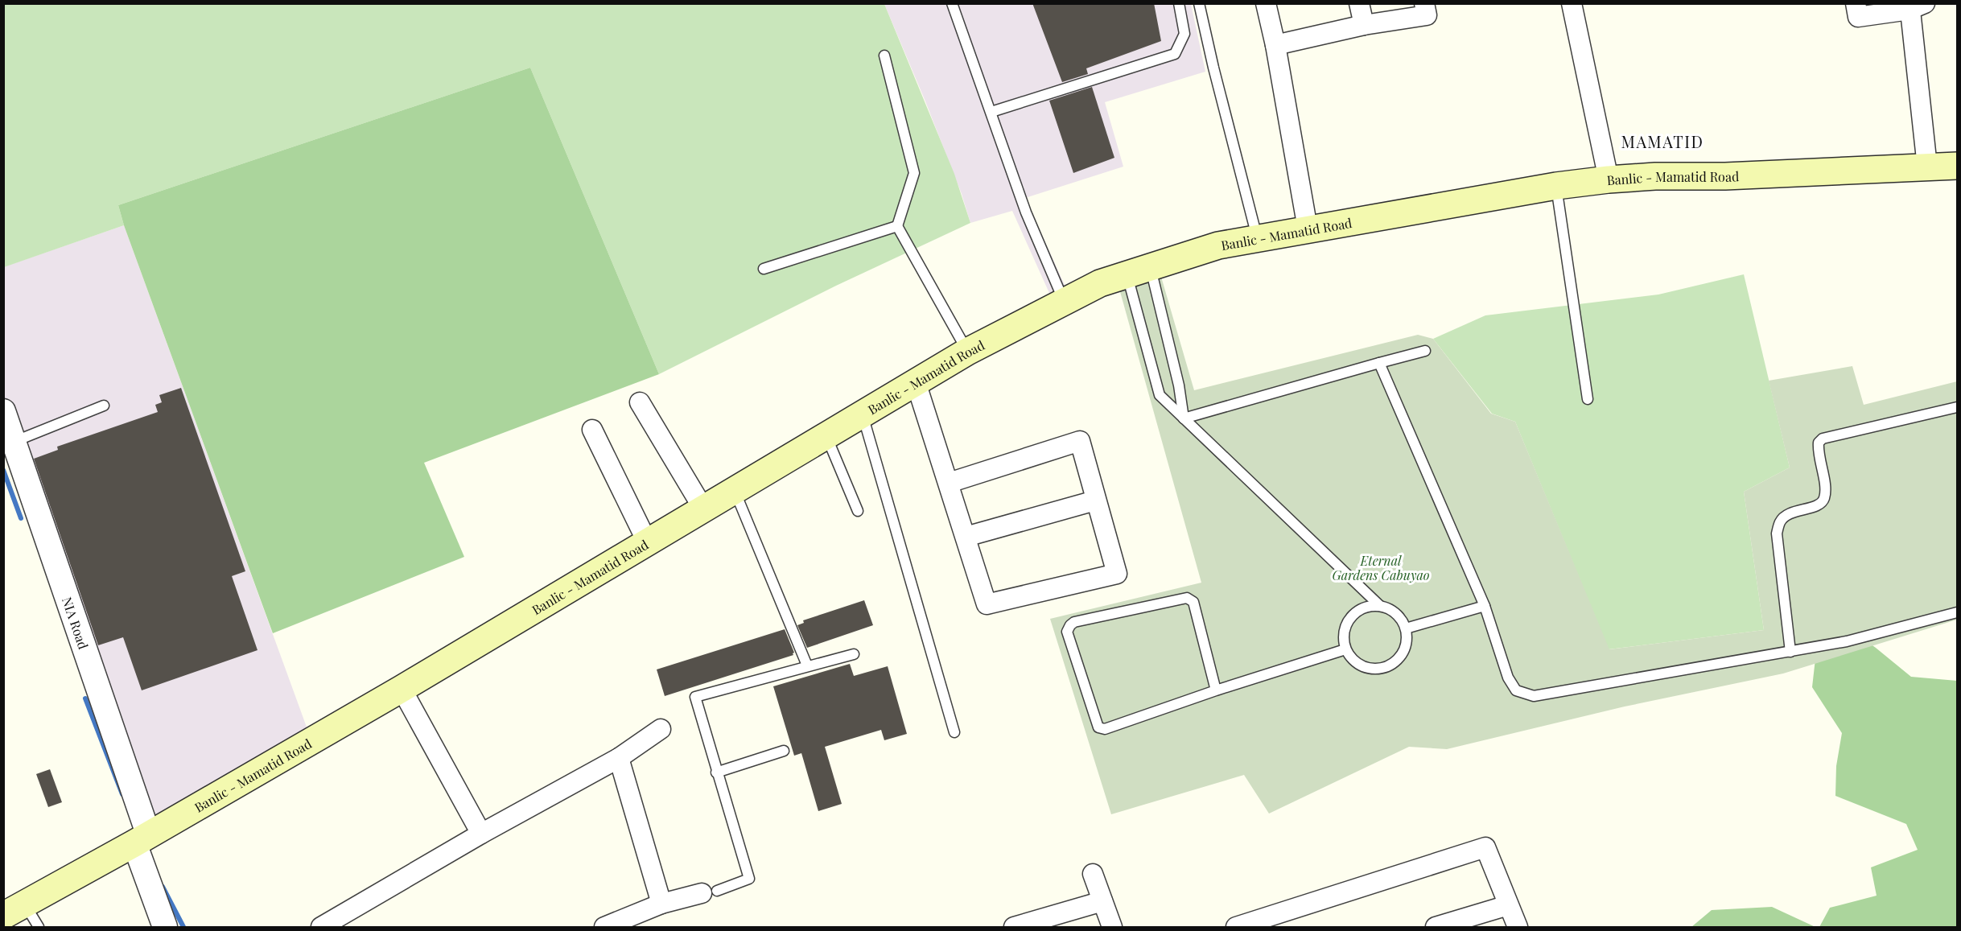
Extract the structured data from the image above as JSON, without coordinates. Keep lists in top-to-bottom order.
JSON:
{
  "streets": {
    "main road": ["Banlic - Mamatid Road"],
    "street": ["NIA Road"]
  },
  "crossings": [
    ["Banlic - Mamatid Road", "NIA Road"]
  ],
  "districts": ["MAMATID"],
  "parks": ["Eternal Gardens Cabuyao"]
}
